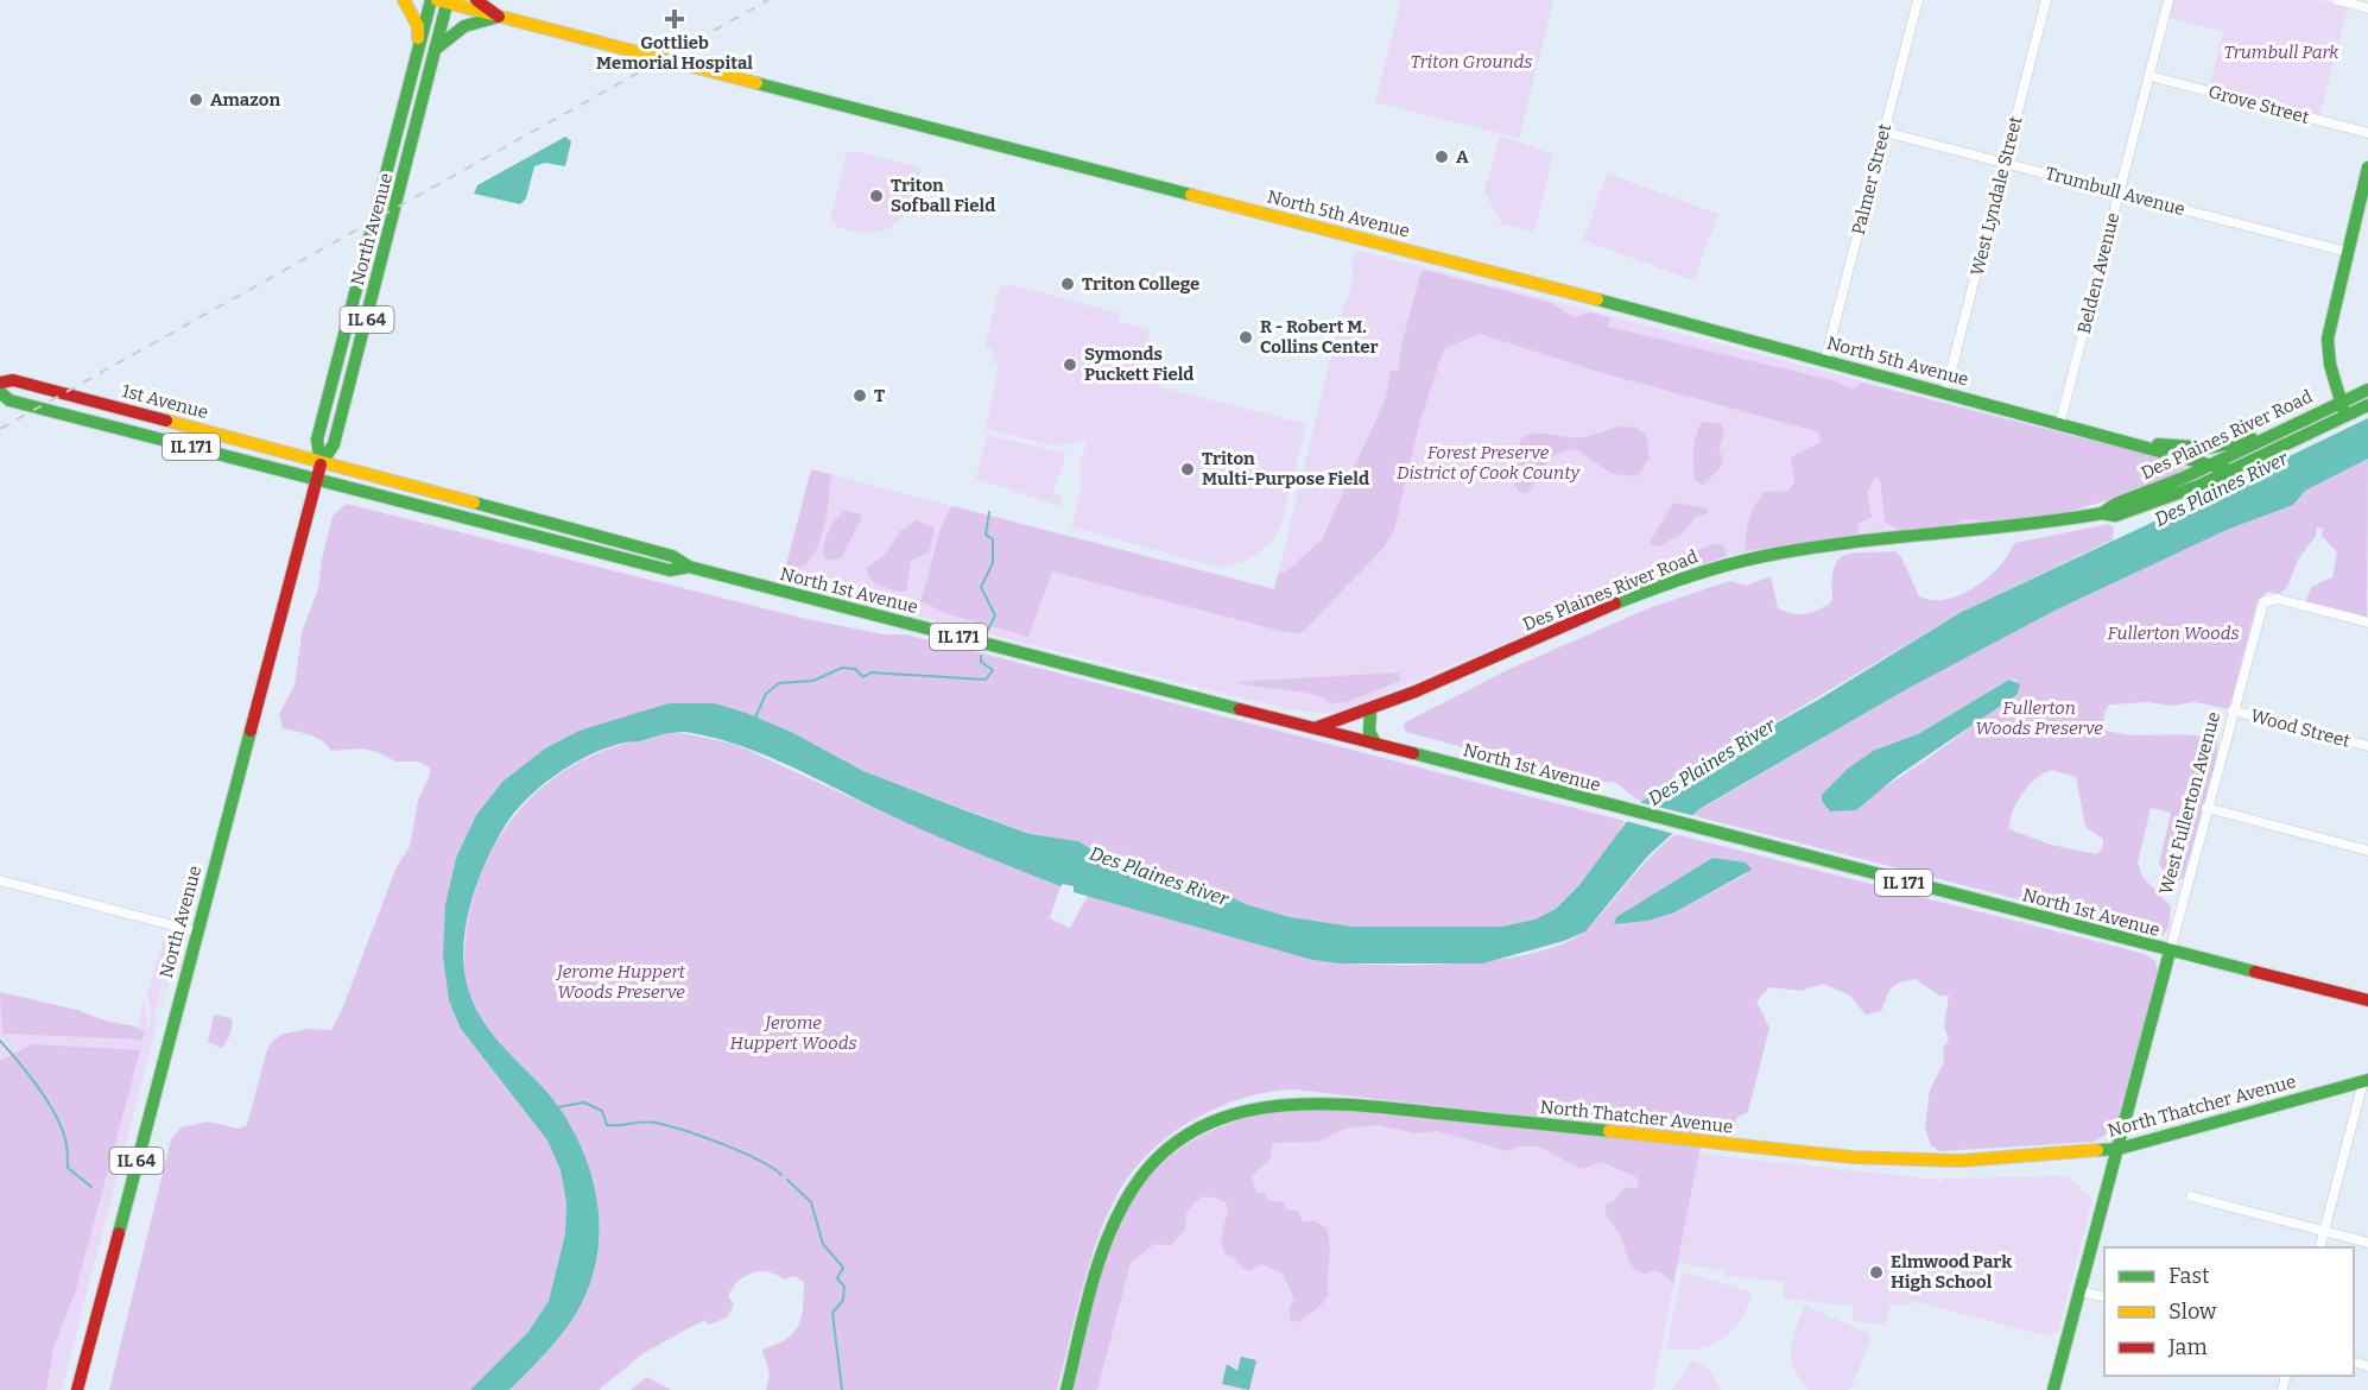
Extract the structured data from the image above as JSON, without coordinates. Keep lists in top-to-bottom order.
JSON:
{
  "streets": {
    "main road": [
      "North 5th Avenue",
      "North Avenue",
      "IL 64",
      "1st Avenue",
      "Des Plaines River Road",
      "IL 171",
      "North 1st Avenue",
      "West Fullerton Avenue",
      "North Thatcher Avenue"
    ],
    "street": [
      "Grove Street",
      "Palmer Street",
      "Trumbull Avenue",
      "West Lyndale Street",
      "Belden Avenue",
      "Wood Street"
    ]
  },
  "crossings": [
    ["Grove Street", "Belden Avenue"],
    ["Palmer Street", "Trumbull Avenue"],
    ["Palmer Street", "North 5th Avenue"],
    ["Trumbull Avenue", "West Lyndale Street"],
    ["Trumbull Avenue", "Belden Avenue"],
    ["West Lyndale Street", "North 5th Avenue"],
    ["North 5th Avenue", "North Avenue"],
    ["North 5th Avenue", "Belden Avenue"],
    ["North 5th Avenue", "Des Plaines River Road"],
    ["North Avenue", "1st Avenue"],
    ["North Avenue", "North 1st Avenue"],
    ["1st Avenue", "North 1st Avenue"],
    ["Des Plaines River Road", "North 1st Avenue"],
    ["North 1st Avenue", "West Fullerton Avenue"],
    ["Wood Street", "West Fullerton Avenue"],
    ["West Fullerton Avenue", "North Thatcher Avenue"]
  ],
  "water": ["Des Plaines River"],
  "parks": [
    "Trumbull Park",
    "Triton Grounds",
    "Forest Preserve District of Cook County",
    "Fullerton Woods",
    "Fullerton Woods Preserve",
    "Jerome Huppert Woods Preserve",
    "Jerome Huppert Woods"
  ],
  "places": {
    "health": ["Gottlieb Memorial Hospital"],
    "other": [
      "Amazon",
      "A",
      "Triton Sofball Field",
      "Triton College",
      "R - Robert M. Collins Center",
      "Symonds Puckett Field",
      "T",
      "Triton Multi-Purpose Field",
      "Elmwood Park High School"
    ]
  },
  "legend": ["Fast", "Slow", "Jam"]
}
